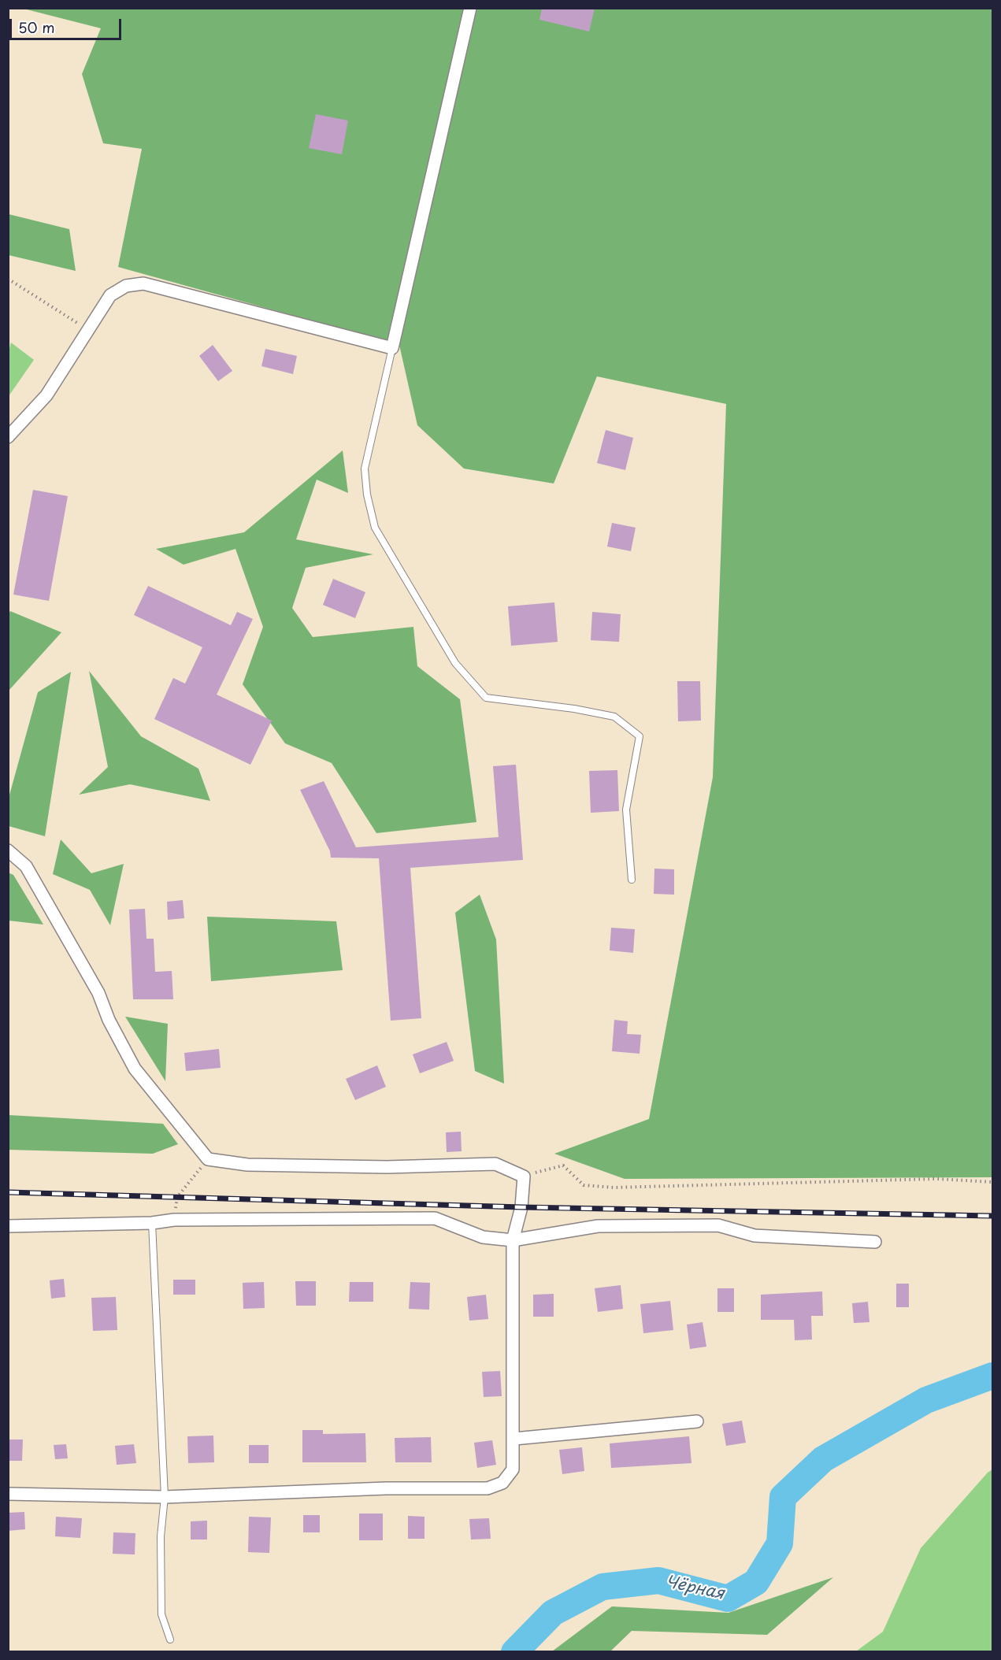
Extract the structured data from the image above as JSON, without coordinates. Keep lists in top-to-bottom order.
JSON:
{
  "water": ["Чёрная"],
  "scale_bar": "50 m"
}
